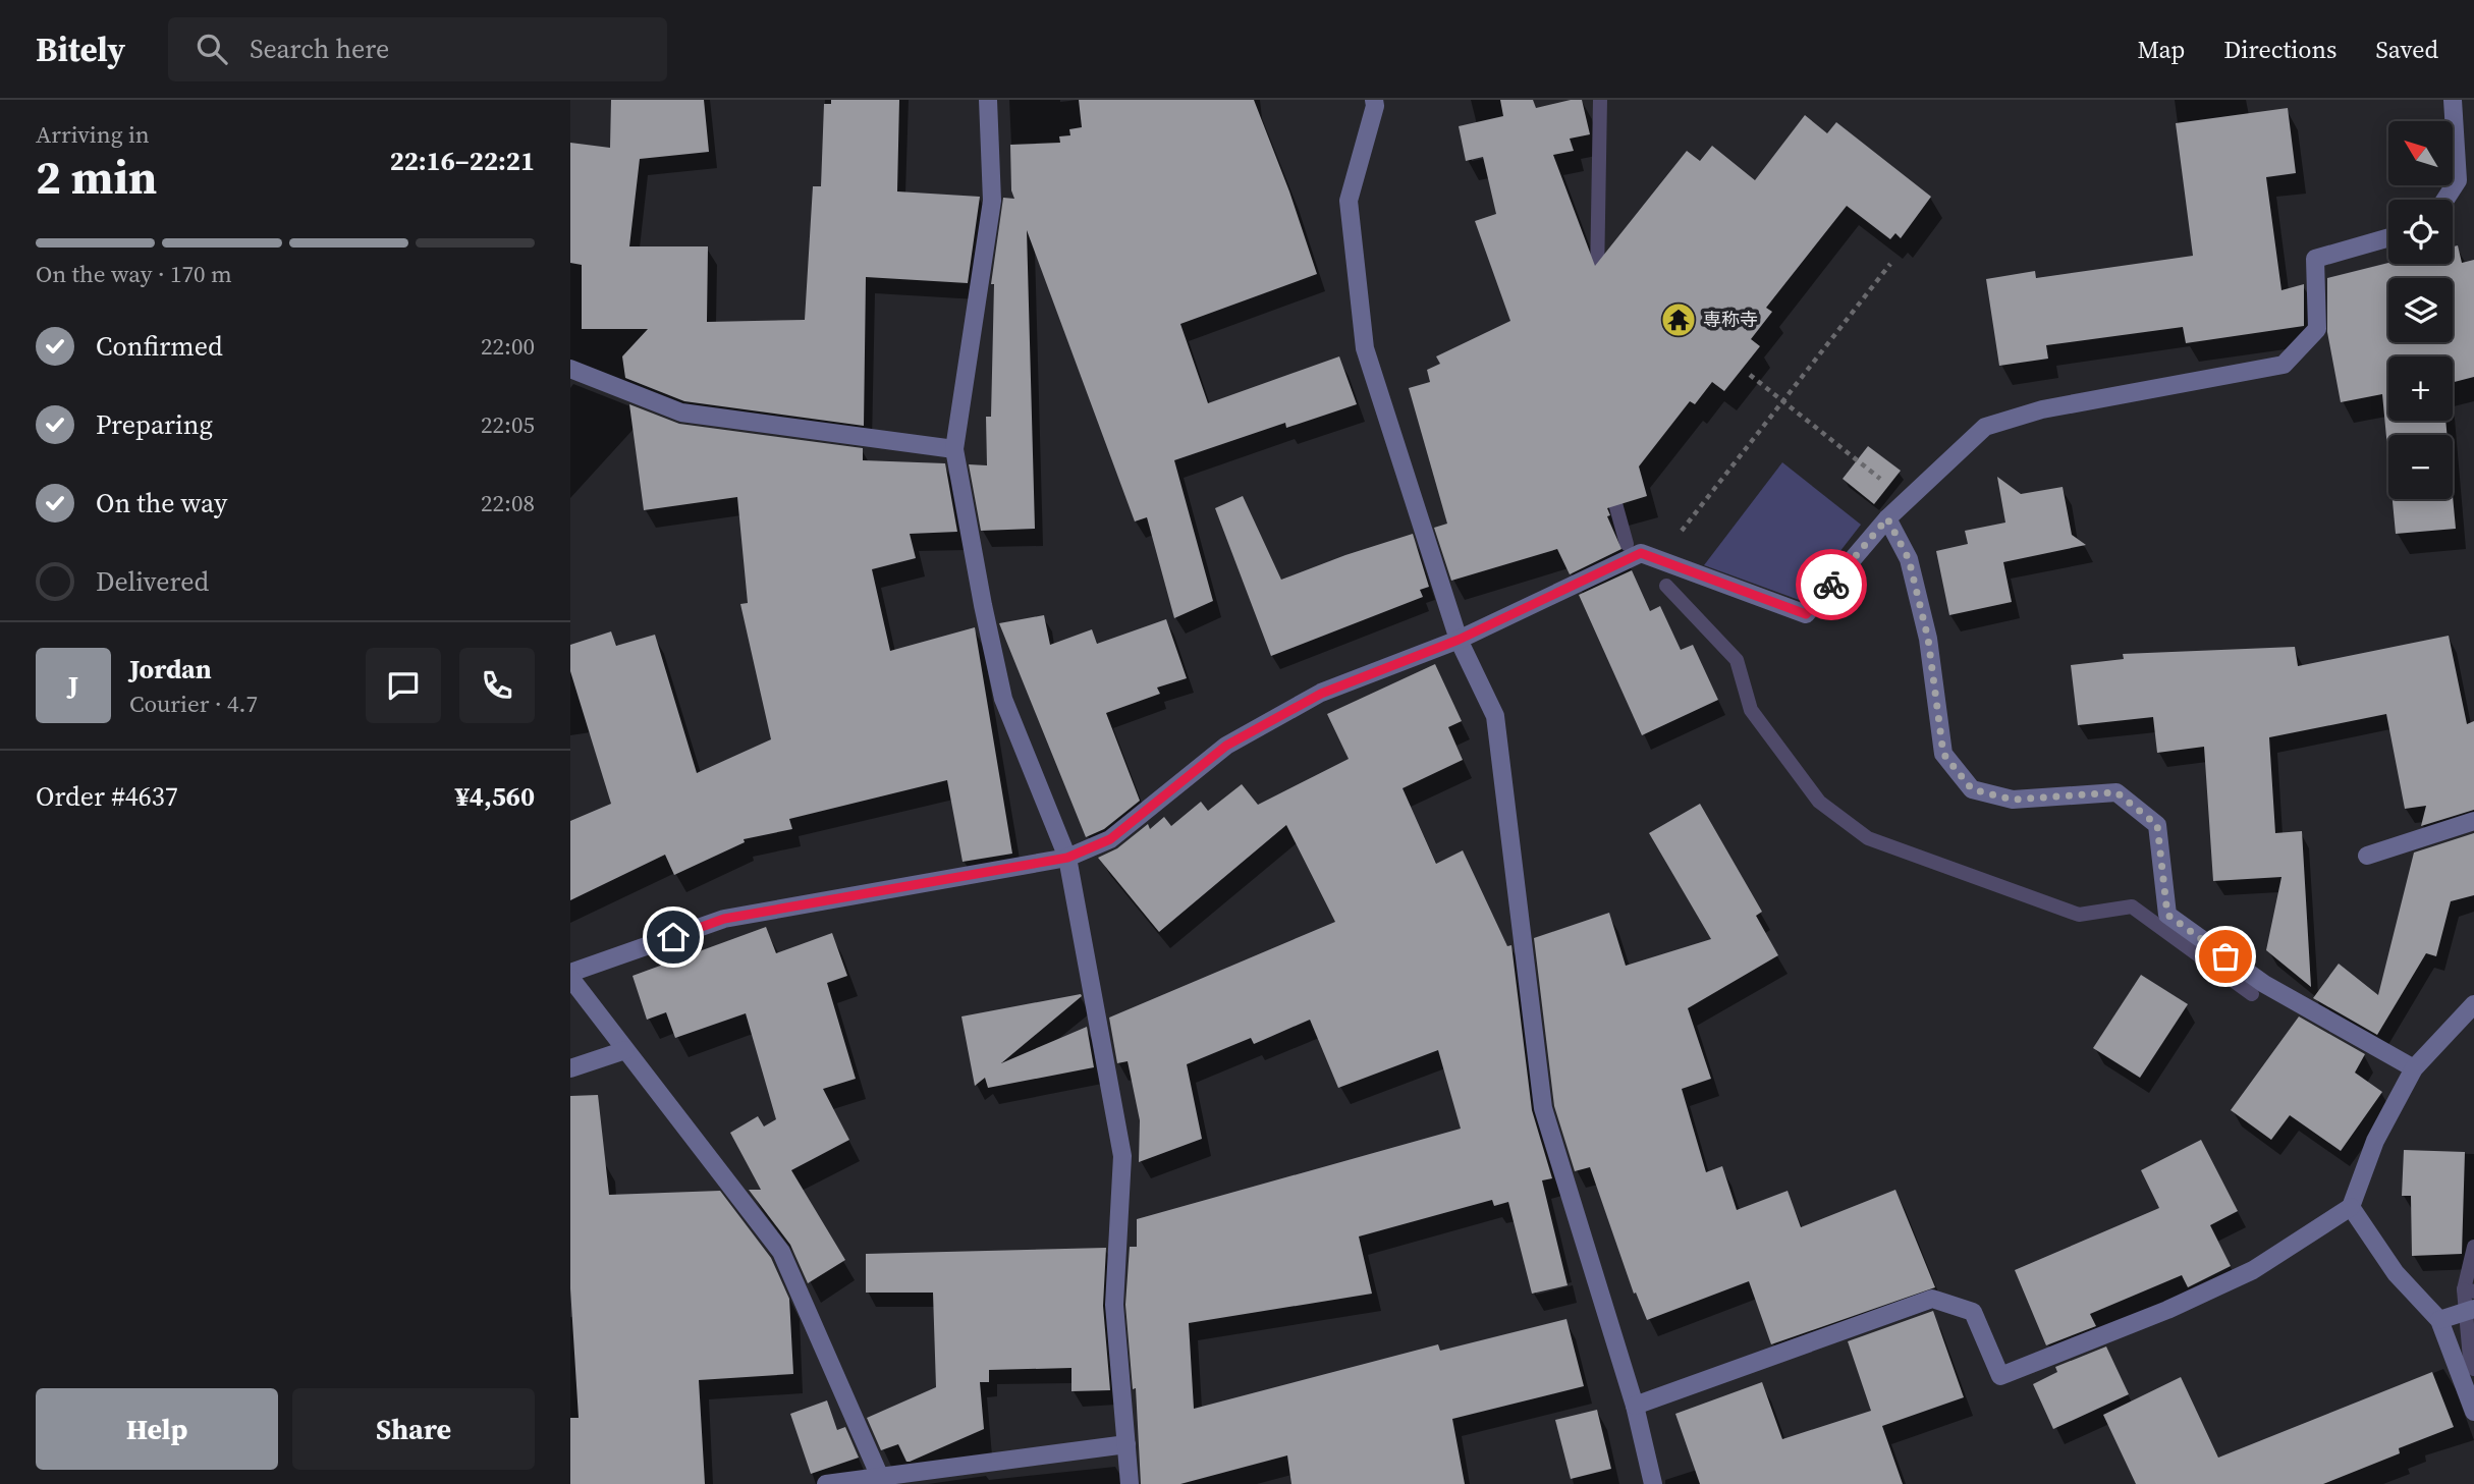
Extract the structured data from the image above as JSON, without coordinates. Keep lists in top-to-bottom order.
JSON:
{
  "places": {
    "temple": ["専称寺"]
  },
  "north": "top left",
  "page": {
    "header": "Bitely",
    "search": "Search here",
    "nav": ["Map", "Directions", "Saved"],
    "heading": ["2 min", "Arriving in", "22:16–22:21"],
    "panel": [
      "Jordan",
      "Courier · 4.7",
      "Order #4637",
      "¥4,560"
    ],
    "map_buttons": ["+", "−"],
    "bar": "On the way · 170 m",
    "list": [
      ["Confirmed", "22:00"],
      ["Preparing", "22:05"],
      ["On the way", "22:08"],
      "Delivered"
    ],
    "round": "J",
    "buttons": ["Help", "Share"]
  }
}
